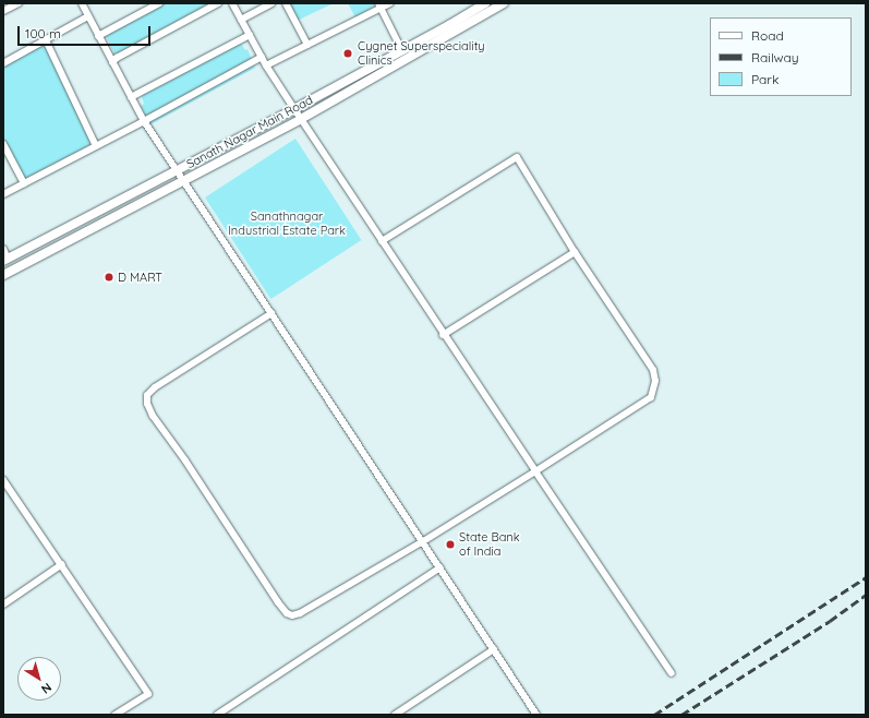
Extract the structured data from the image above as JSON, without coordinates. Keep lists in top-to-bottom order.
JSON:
{
  "streets": {
    "street": ["Sanath Nagar Main Road"]
  },
  "parks": ["Sanathnagar Industrial Estate Park"],
  "places": ["Cygnet Superspeciality Clinics", "D MART", "State Bank of India"],
  "legend": ["Road", "Railway", "Park"],
  "scale_bar": "100 m",
  "north": "bottom right"
}
